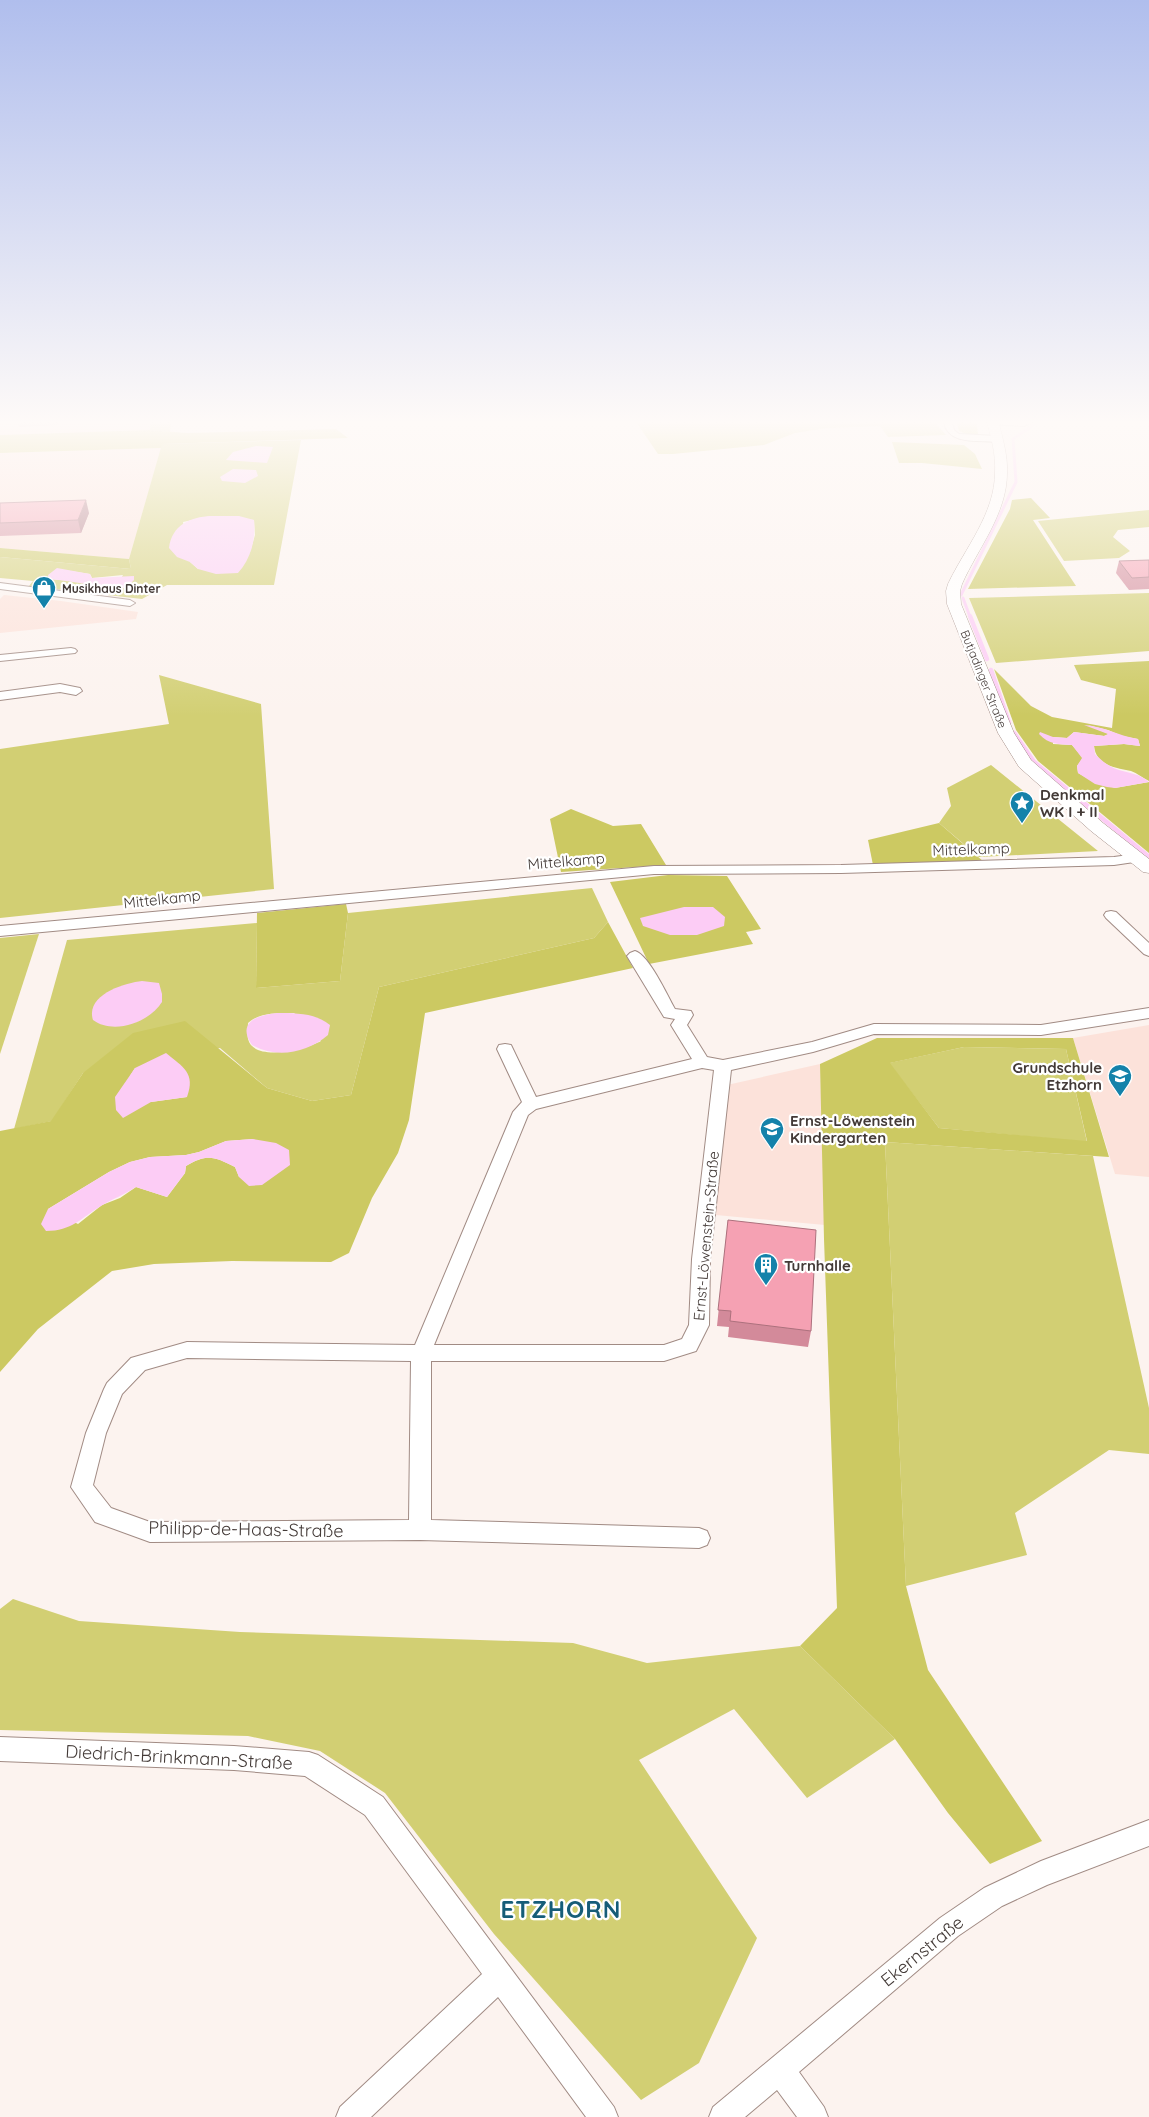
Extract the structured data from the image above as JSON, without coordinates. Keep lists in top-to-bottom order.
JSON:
{
  "streets": {
    "street": [
      "Butjadinger Straße",
      "Mittelkamp",
      "Ernst-Löwenstein-Straße",
      "Philipp-de-Haas-Straße",
      "Diedrich-Brinkmann-Straße",
      "Ekernstraße"
    ]
  },
  "crossings": [
    ["Butjadinger Straße", "Mittelkamp"],
    ["Ernst-Löwenstein-Straße", "Philipp-de-Haas-Straße"]
  ],
  "districts": ["ETZHORN"],
  "places": {
    "shop": ["Musikhaus Dinter"],
    "place": ["Denkmal WK I + II"],
    "school or university": ["Grundschule Etzhorn", "Ernst-Löwenstein Kindergarten"],
    "building": ["Turnhalle"]
  }
}
